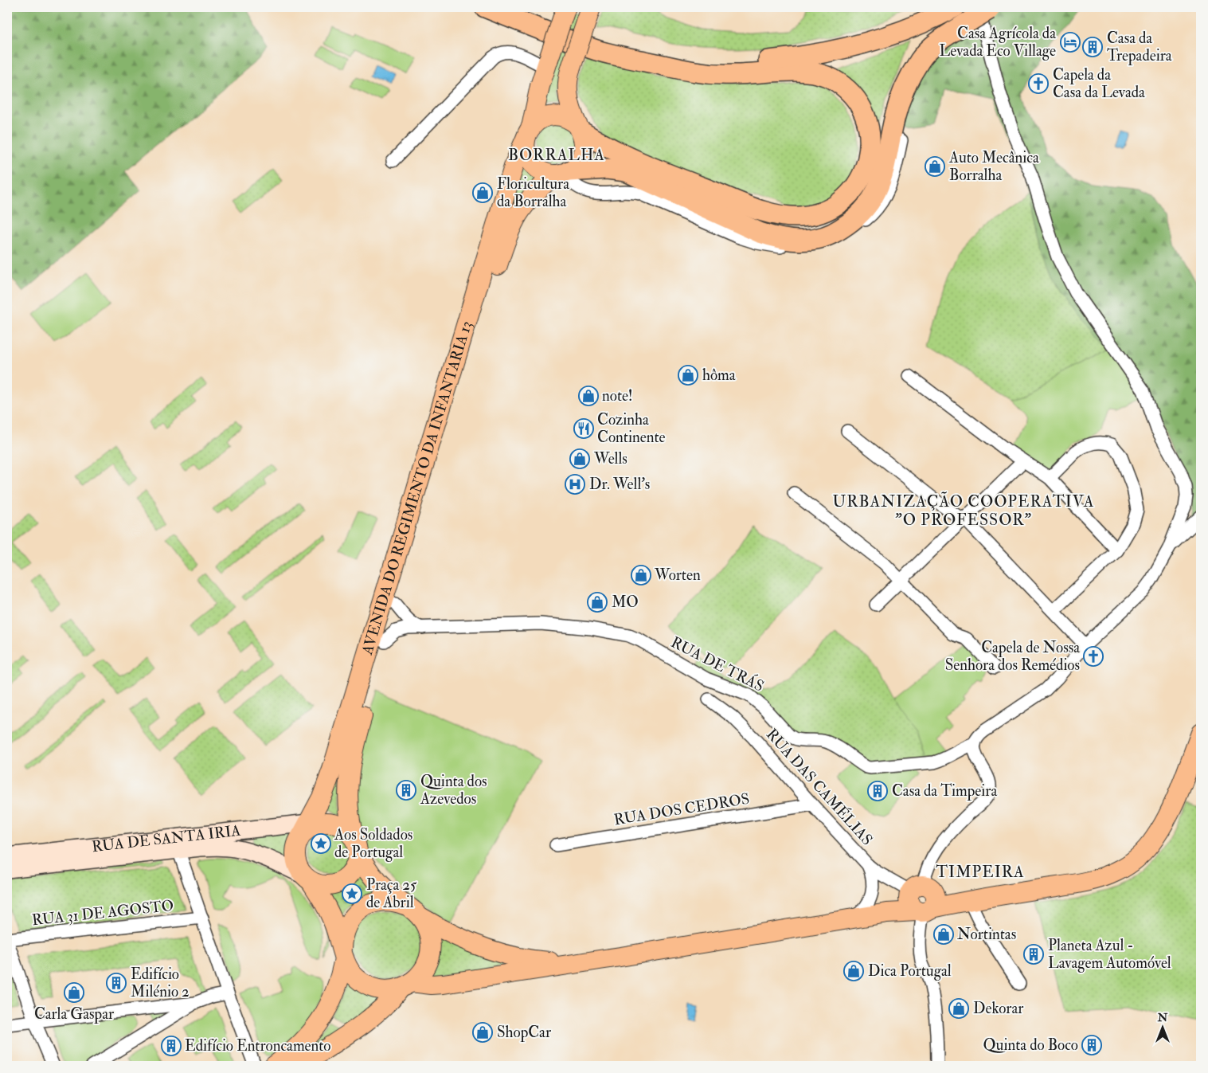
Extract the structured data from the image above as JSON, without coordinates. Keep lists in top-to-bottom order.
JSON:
{
  "streets": {
    "main road": ["AVENIDA DO REGIMENTO DA INFANTARIA 13", "RUA DE SANTA IRIA"],
    "street": [
      "RUA DE TRÁS",
      "RUA DAS CAMÉLIAS",
      "RUA DOS CEDROS",
      "RUA 31 DE AGOSTO"
    ]
  },
  "crossings": [
    ["AVENIDA DO REGIMENTO DA INFANTARIA 13", "RUA DE SANTA IRIA"],
    ["RUA DAS CAMÉLIAS", "RUA DOS CEDROS"]
  ],
  "districts": ["BORRALHA", "URBANIZAÇÃO COOPERATIVA \"O PROFESSOR\"", "TIMPEIRA"],
  "places": {
    "hotel": ["Casa Agrícola da Levada Eco Village"],
    "building": [
      "Casa da Trepadeira",
      "Quinta dos Azevedos",
      "Casa da Timpeira",
      "Planeta Azul - Lavagem Automóvel",
      "Edifício Milénio 2",
      "Quinta do Boco",
      "Edifício Entroncamento"
    ],
    "church": ["Capela da Casa da Levada", "Capela de Nossa Senhora dos Remédios"],
    "shop": [
      "Auto Mecânica Borralha",
      "Floricultura da Borralha",
      "hôma",
      "note!",
      "Wells",
      "Worten",
      "MO",
      "Nortintas",
      "Dica Portugal",
      "Carla Gaspar",
      "Dekorar",
      "ShopCar"
    ],
    "restaurant": ["Cozinha Continente"],
    "hospital": ["Dr. Well's"],
    "place": ["Aos Soldados de Portugal", "Praça 25 de Abril"]
  },
  "north": "top"
}
